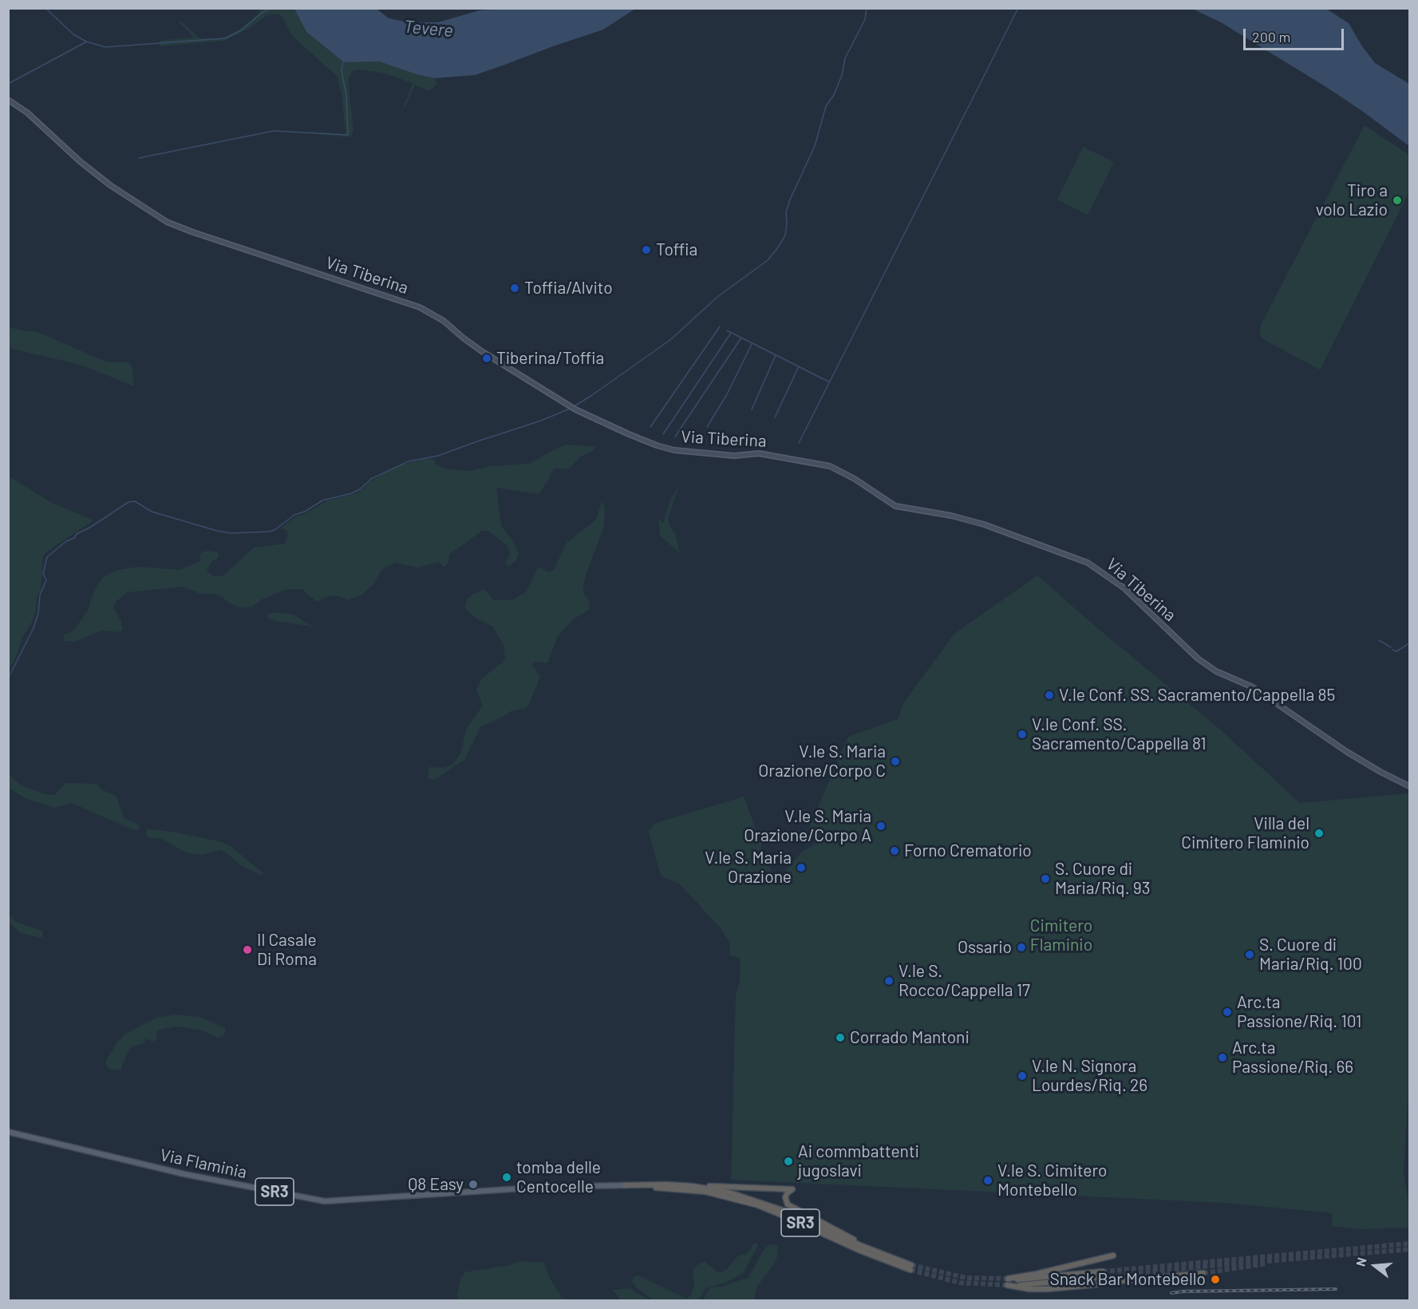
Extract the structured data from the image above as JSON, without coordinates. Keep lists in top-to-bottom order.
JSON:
{
  "streets": {
    "highway": ["Via Flaminia", "SR3"],
    "main road": ["Via Tiberina"]
  },
  "water": ["Tevere"],
  "parks": ["Cimitero Flaminio"],
  "places": [
    "Tiro a volo Lazio",
    "Toffia",
    "Toffia/Alvito",
    "Tiberina/Toffia",
    "V.le Conf. SS. Sacramento/Cappella 85",
    "V.le Conf. SS. Sacramento/Cappella 81",
    "V.le S. Maria Orazione/Corpo C",
    "V.le S. Maria Orazione/Corpo A",
    "Villa del Cimitero Flaminio",
    "Forno Crematorio",
    "V.le S. Maria Orazione",
    "S. Cuore di Maria/Riq. 93",
    "Ossario",
    "Il Casale Di Roma",
    "S. Cuore di Maria/Riq. 100",
    "V.le S. Rocco/Cappella 17",
    "Arc.ta Passione/Riq. 101",
    "Corrado Mantoni",
    "Arc.ta Passione/Riq. 66",
    "V.le N. Signora Lourdes/Riq. 26",
    "Ai commbattenti jugoslavi",
    "tomba delle Centocelle",
    "V.le S. Cimitero Montebello",
    "Q8 Easy",
    "Snack Bar Montebello"
  ],
  "scale_bar": "200 m",
  "north": "left"
}
